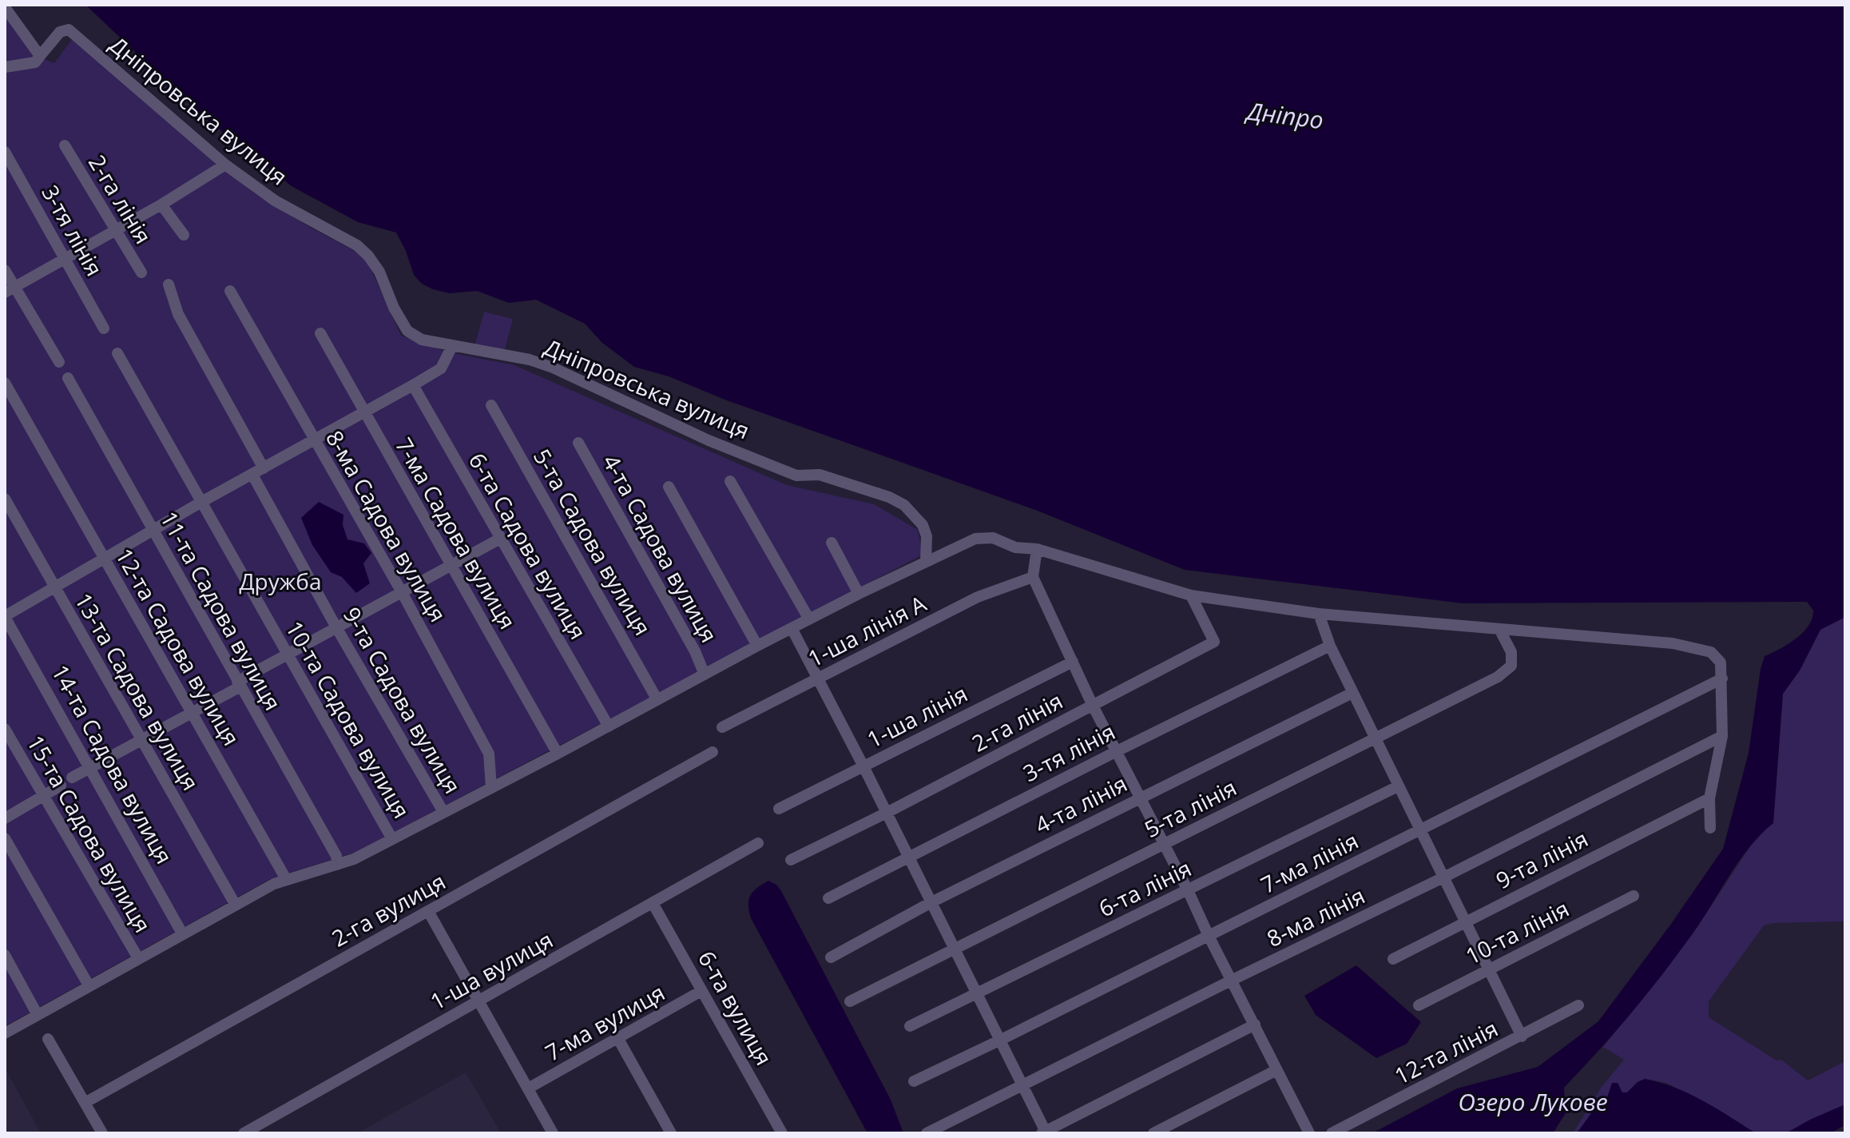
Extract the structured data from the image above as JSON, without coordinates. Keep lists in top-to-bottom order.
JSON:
{
  "streets": {
    "street": [
      "Дніпровська вулиця",
      "2-га лінія",
      "3-тя лінія",
      "8-ма Садова вулиця",
      "7-ма Садова вулиця",
      "5-та Садова вулиця",
      "6-та Садова вулиця",
      "4-та Садова вулиця",
      "11-та Садова вулиця",
      "1-ша лінія А",
      "12-та Садова вулиця",
      "13-та Садова вулиця",
      "9-та Садова вулиця",
      "1-ша лінія",
      "10-та Садова вулиця",
      "14-та Садова вулиця",
      "4-та лінія",
      "5-та лінія",
      "15-та Садова вулиця",
      "9-та лінія",
      "7-ма лінія",
      "6-та лінія",
      "2-га вулиця",
      "8-ма лінія",
      "10-та лінія",
      "1-ша вулиця",
      "6-та вулиця",
      "7-ма вулиця",
      "12-та лінія"
    ]
  },
  "crossings": [
    ["1-ша вулиця", "6-та вулиця"],
    ["6-та вулиця", "7-ма вулиця"]
  ],
  "water": ["Дніпро", "Озеро Лукове"],
  "parks": ["Дружба"]
}
